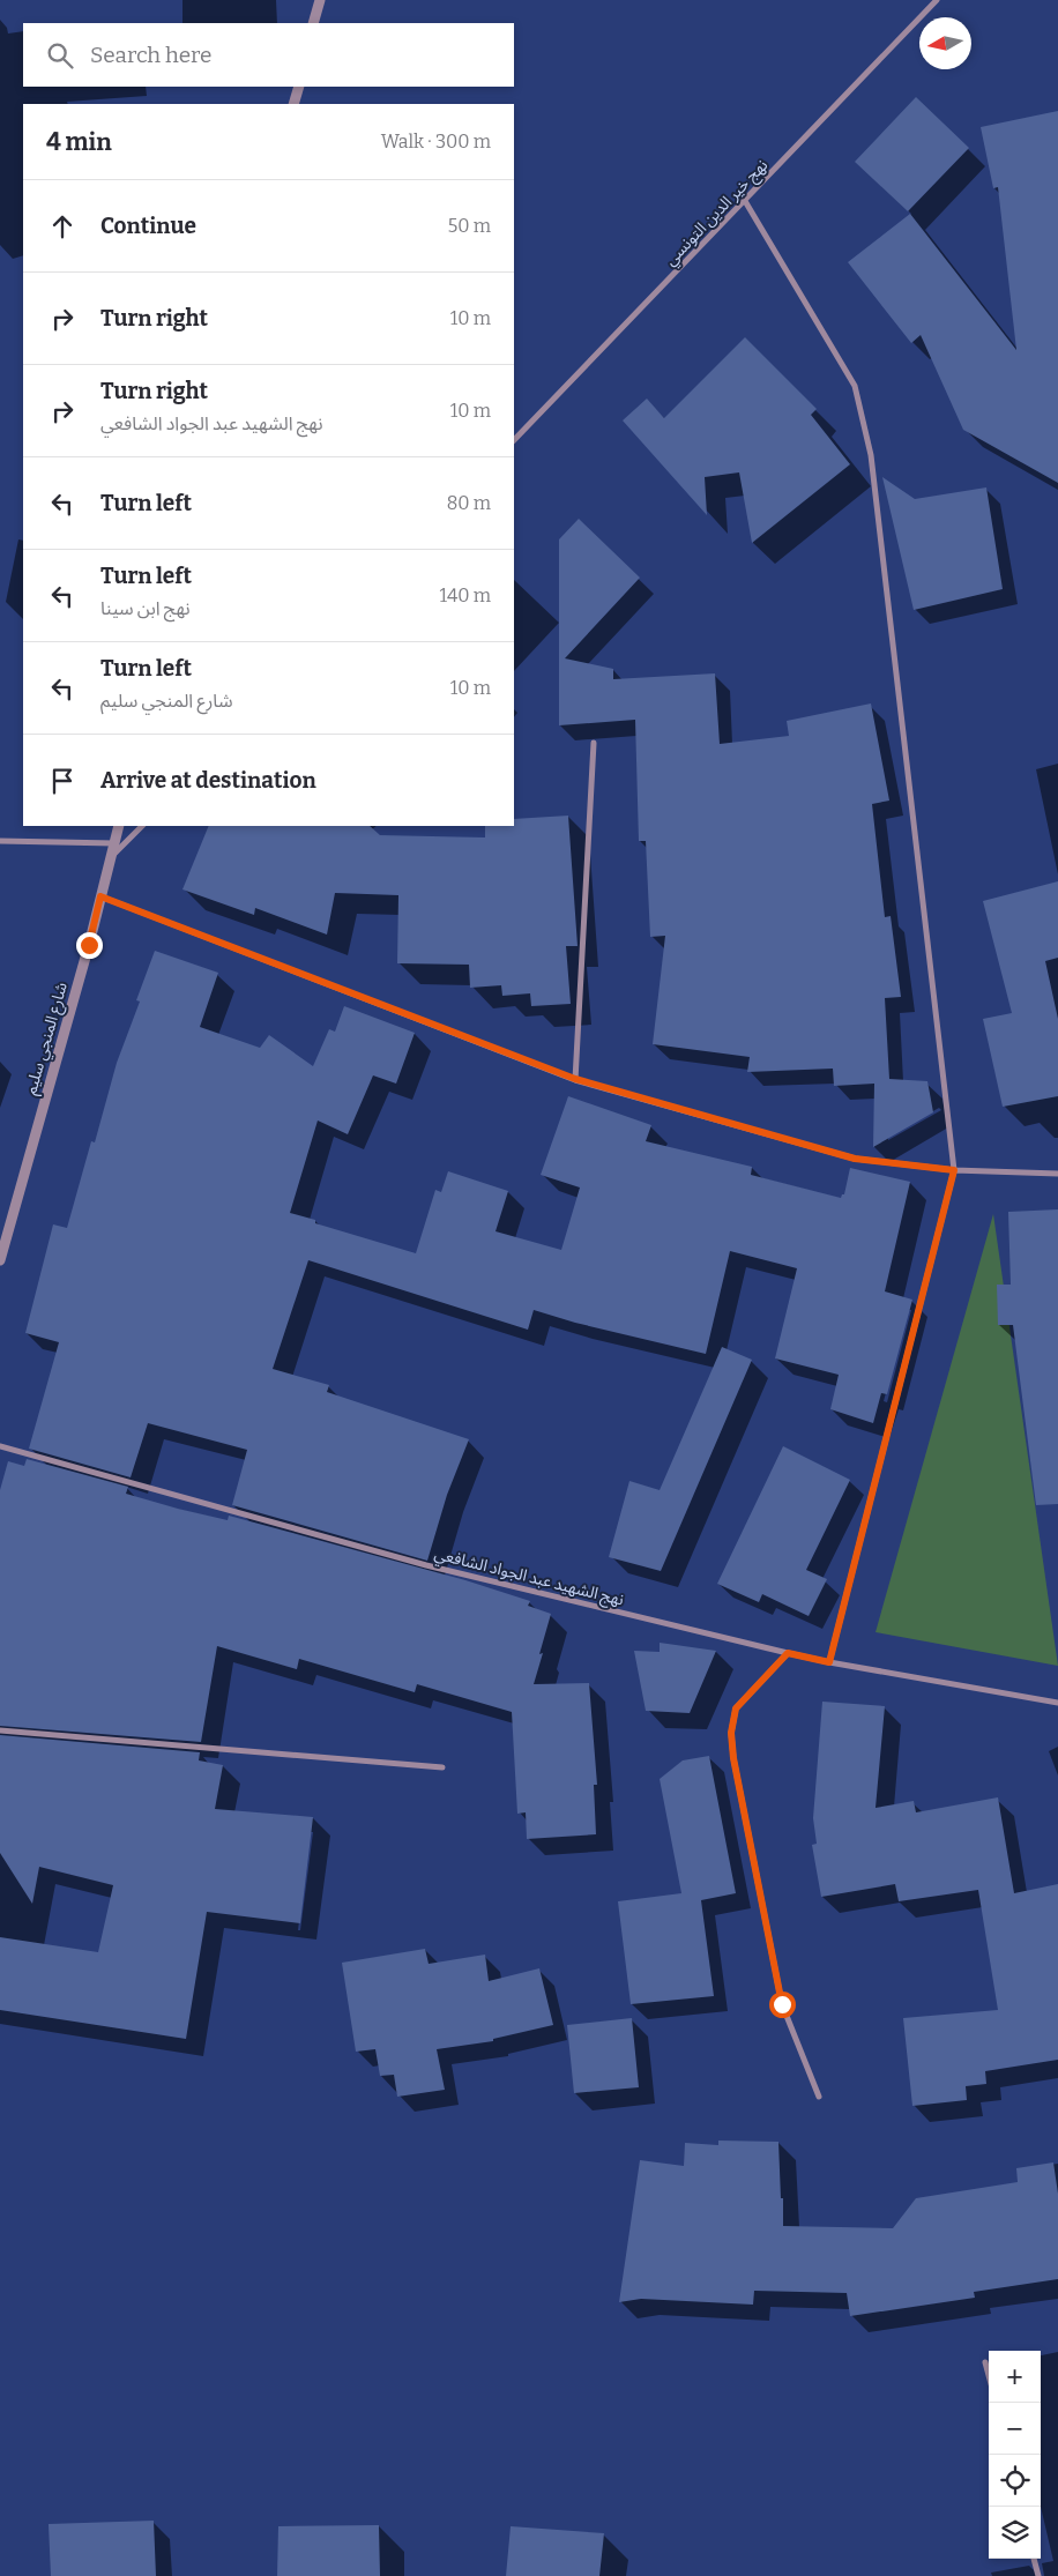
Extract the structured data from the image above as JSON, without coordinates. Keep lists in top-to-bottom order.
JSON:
{
  "streets": {
    "street": ["نهج خير الدين التونسي", "شارع المنجي سليم", "نهج الشهيد عبد الجواد الشافعي"]
  },
  "north": "left",
  "page": {
    "search": "Search here",
    "heading": ["4 min", "Walk · 300 m"],
    "list": [
      ["Continue", "50 m"],
      ["Turn right", "10 m"],
      ["Turn right", "نهج الشهيد عبد الجواد الشافعي", "10 m"],
      ["Turn left", "80 m"],
      ["Turn left", "نهج ابن سينا", "140 m"],
      ["Turn left", "شارع المنجي سليم", "10 m"],
      "Arrive at destination"
    ],
    "map_buttons": ["+", "−"]
  }
}
